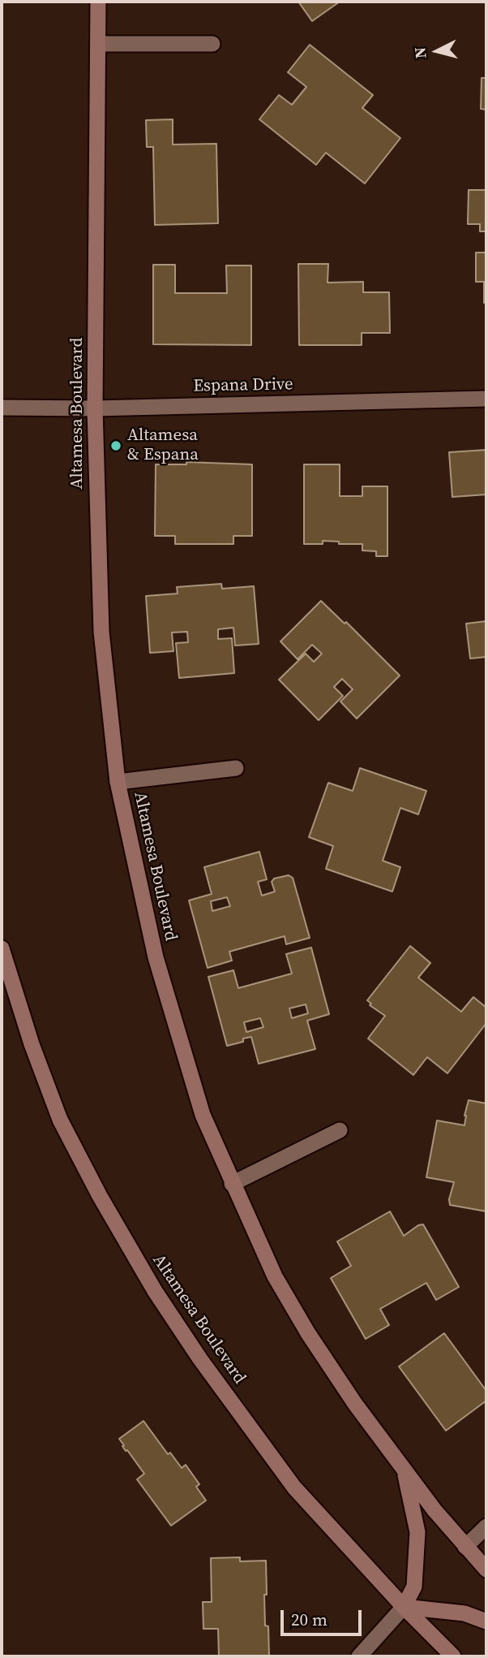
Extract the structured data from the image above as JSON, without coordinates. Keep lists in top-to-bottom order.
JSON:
{
  "streets": {
    "main road": ["Altamesa Boulevard"],
    "street": ["Espana Drive"]
  },
  "crossings": [
    ["Espana Drive", "Altamesa Boulevard"]
  ],
  "places": ["Altamesa & Espana"],
  "scale_bar": "20 m",
  "north": "left"
}
